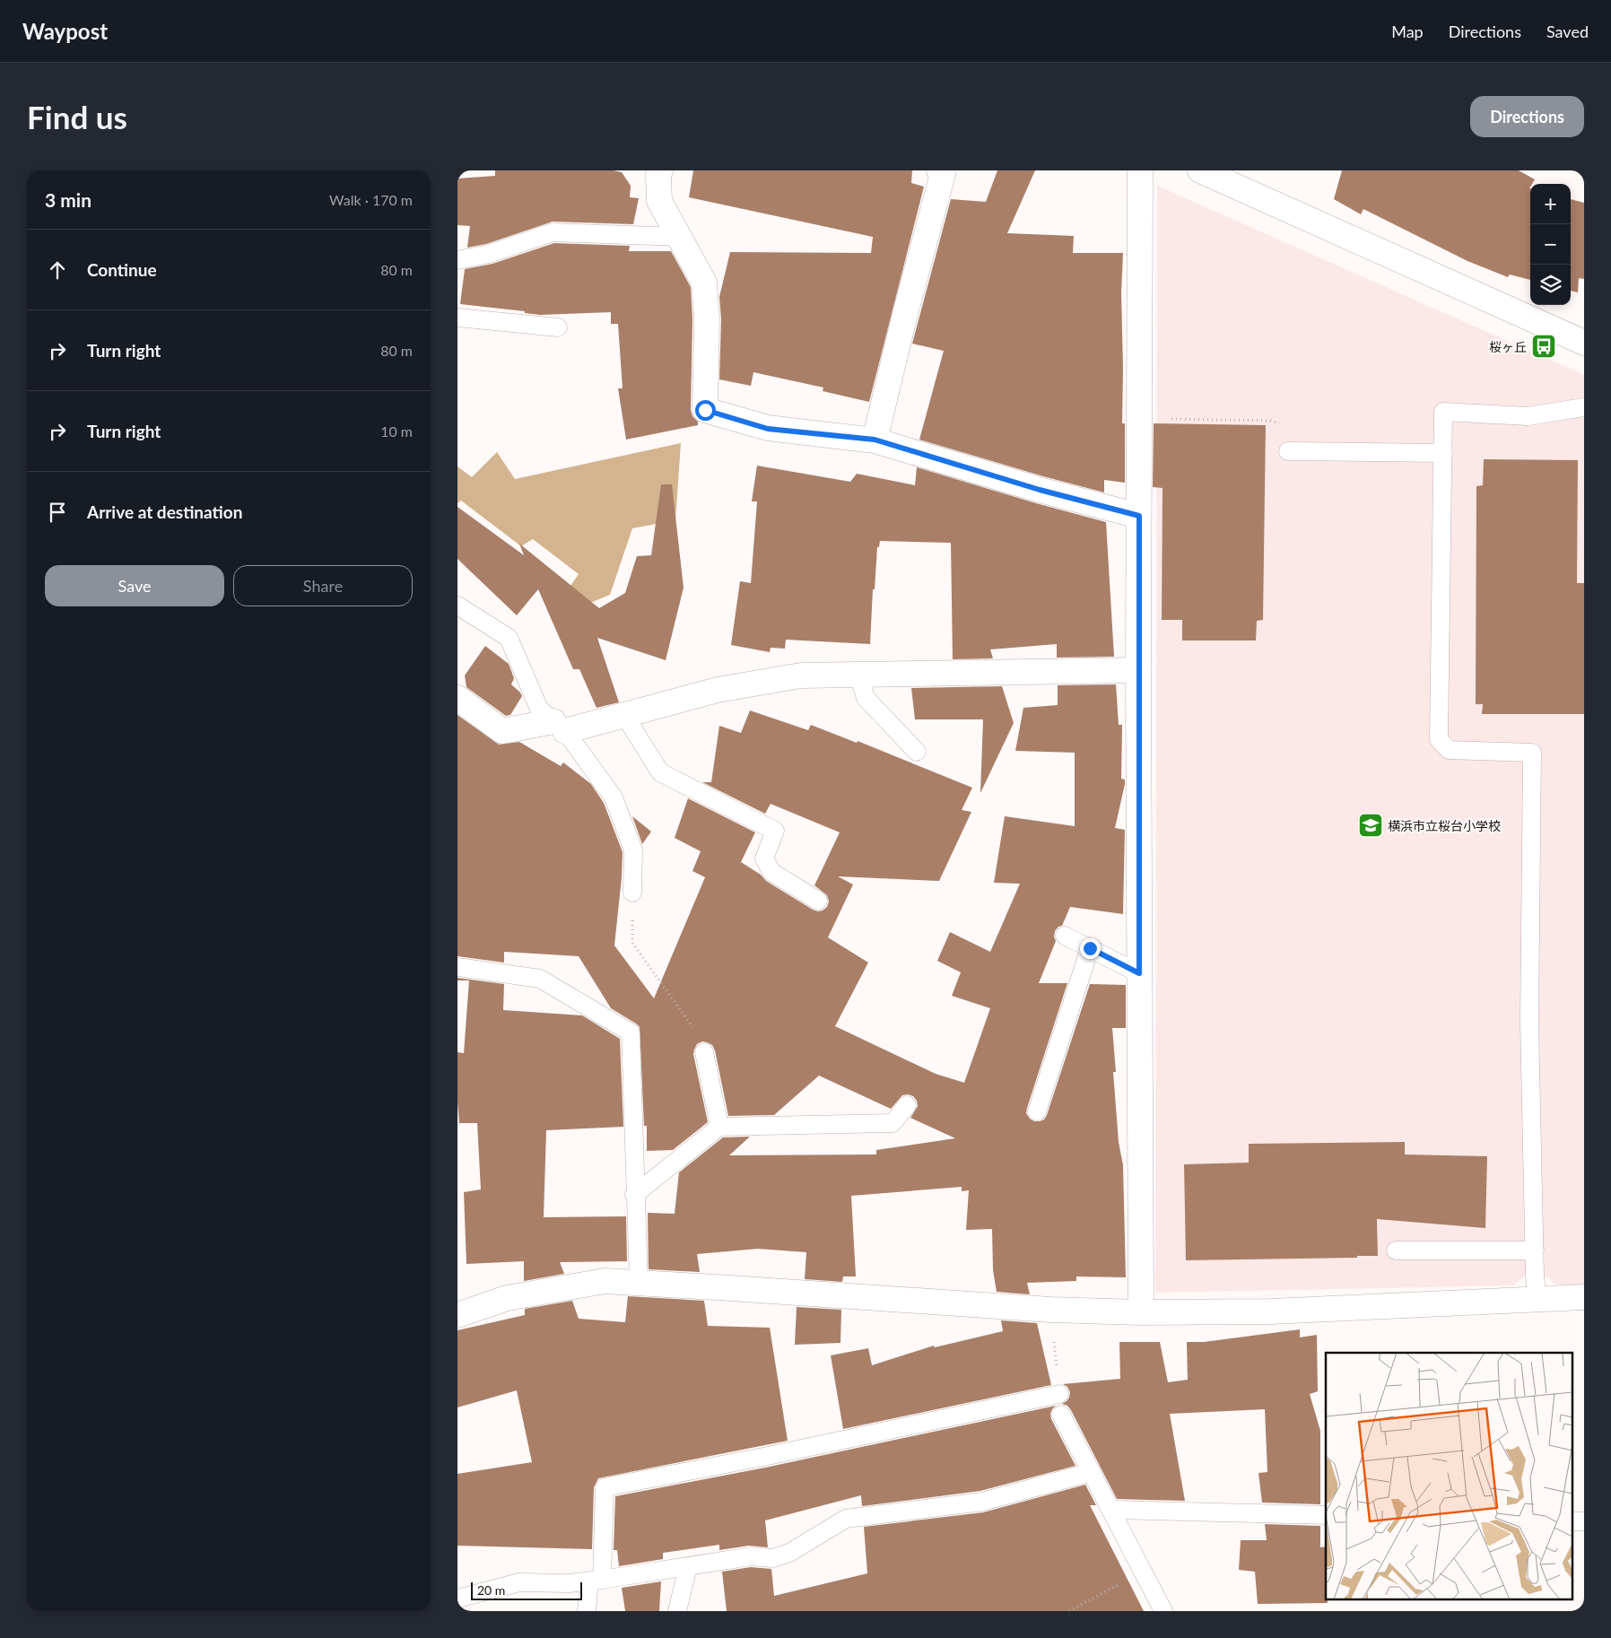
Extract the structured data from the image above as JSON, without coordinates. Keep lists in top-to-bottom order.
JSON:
{
  "places": {
    "bus stop": ["桜ヶ丘"],
    "school or university": ["横浜市立桜台小学校"]
  },
  "scale_bar": "20 m",
  "page": {
    "header": "Waypost",
    "nav": ["Map", "Directions", "Saved"],
    "buttons": [
      "Directions",
      ["Save", "Share"]
    ],
    "title": "Find us",
    "heading": ["3 min", "Walk · 170 m"],
    "map_buttons": ["+", "−"],
    "list": [
      ["Continue", "80 m"],
      ["Turn right", "80 m"],
      ["Turn right", "10 m"],
      "Arrive at destination"
    ],
    "scale": "20 m"
  }
}
